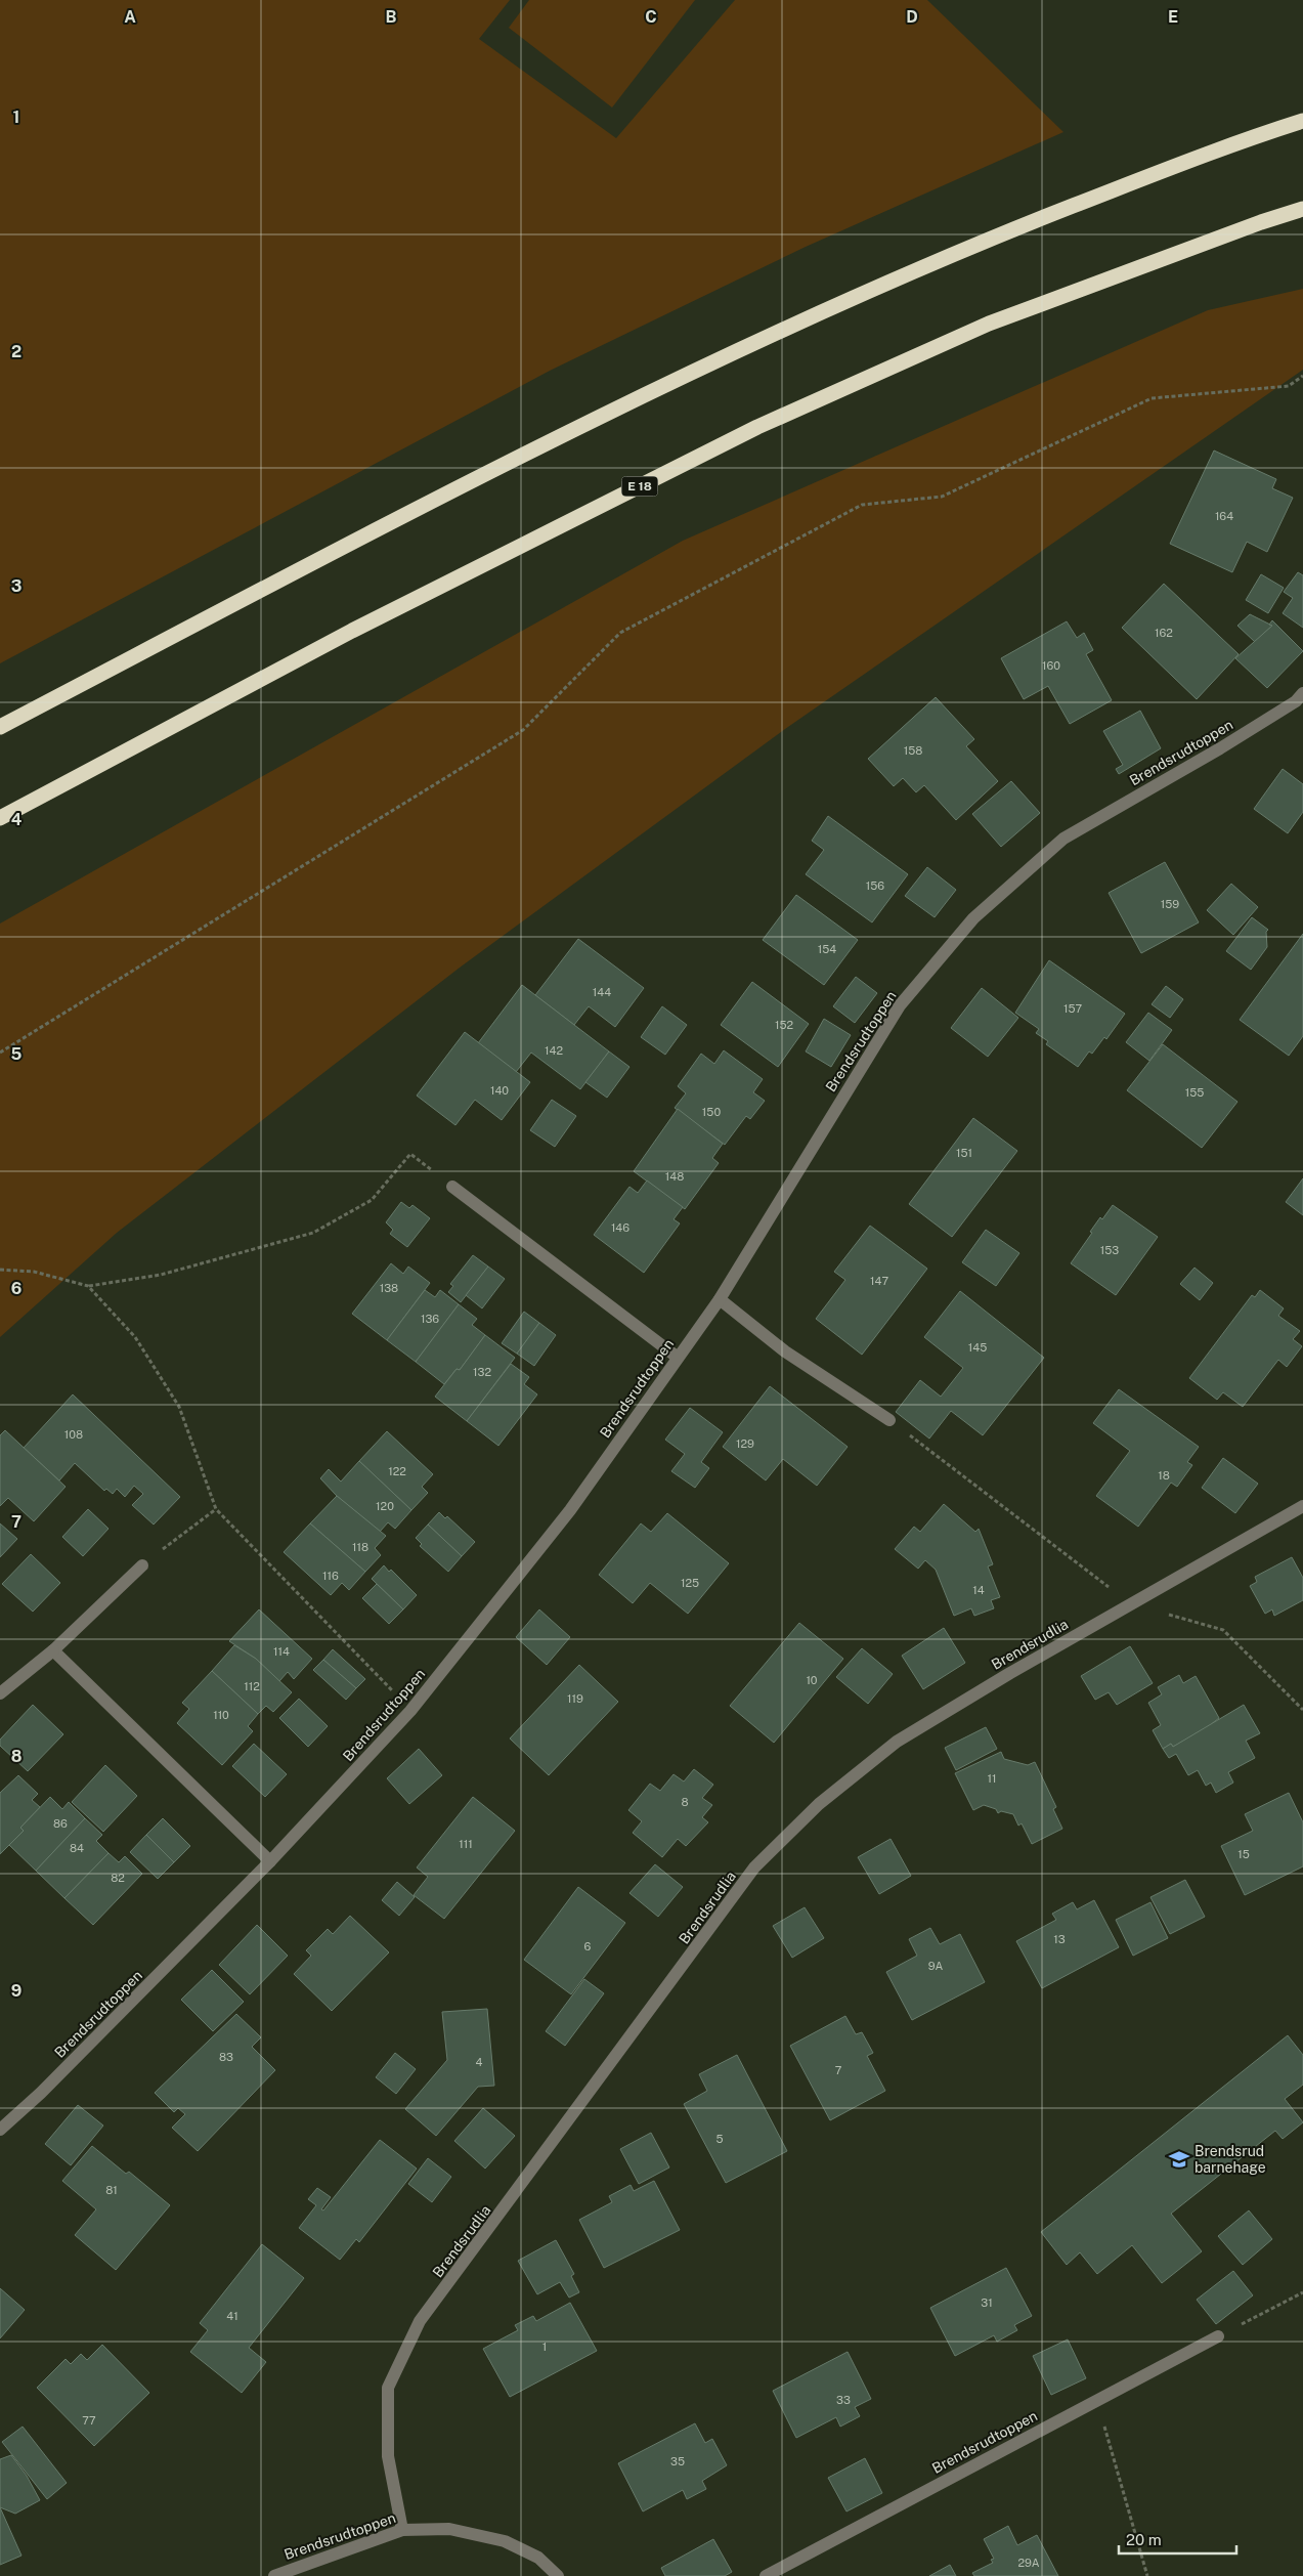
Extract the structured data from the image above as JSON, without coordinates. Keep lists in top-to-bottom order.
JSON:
{
  "streets": {
    "highway": ["E 18"],
    "street": ["Brendsrudtoppen", "Brendsrudlia"]
  },
  "crossings": [
    ["Brendsrudtoppen", "Brendsrudlia"]
  ],
  "places": {
    "school or university": ["Brendsrud barnehage"]
  },
  "house_numbers": [
    "164",
    "162",
    "160",
    "158",
    "156",
    "159",
    "154",
    "144",
    "157",
    "152",
    "142",
    "140",
    "155",
    "150",
    "151",
    "148",
    "146",
    "153",
    "147",
    "138",
    "136",
    "145",
    "132",
    "108",
    "129",
    "122",
    "18",
    "120",
    "118",
    "116",
    "125",
    "14",
    "114",
    "10",
    "112",
    "119",
    "110",
    "11",
    "8",
    "86",
    "111",
    "84",
    "15",
    "82",
    "13",
    "6",
    "9A",
    "83",
    "4",
    "7",
    "5",
    "81",
    "31",
    "41",
    "1",
    "33",
    "77",
    "35",
    "29A"
  ],
  "scale_bar": "20 m",
  "grid": {
    "columns": [
      "A",
      "B",
      "C",
      "D",
      "E"
    ],
    "rows": [
      "1",
      "2",
      "3",
      "4",
      "5",
      "6",
      "7",
      "8",
      "9"
    ]
  }
}
